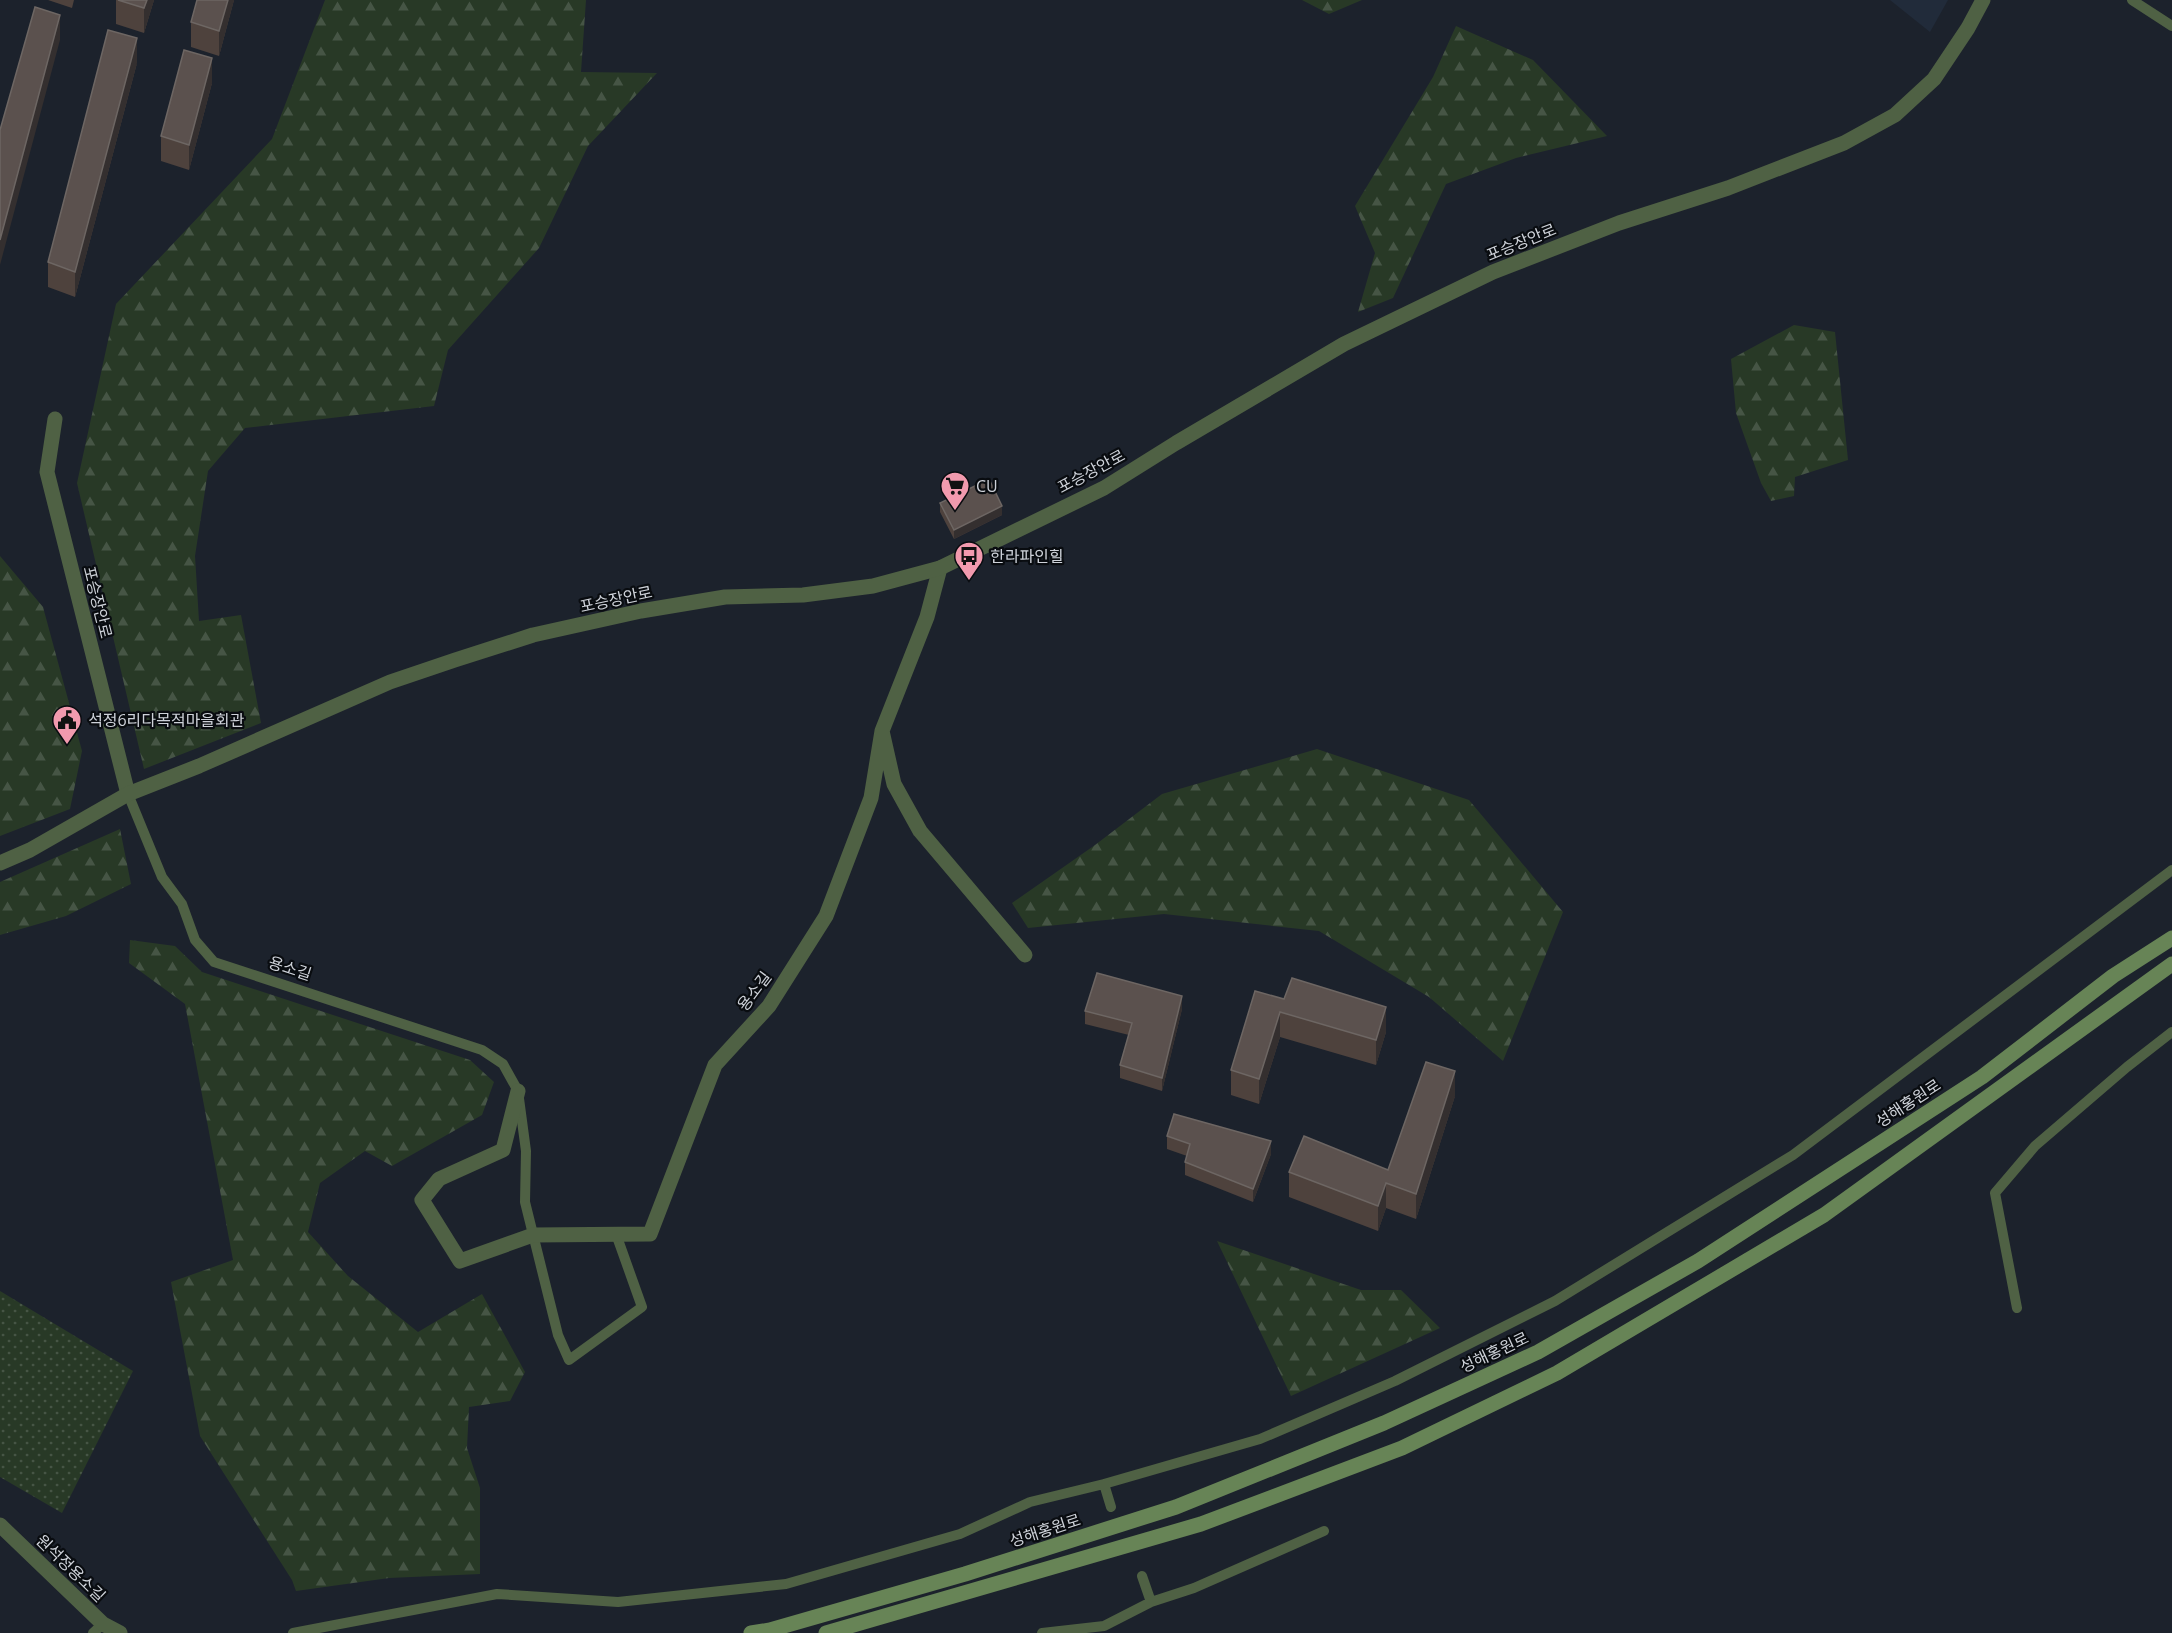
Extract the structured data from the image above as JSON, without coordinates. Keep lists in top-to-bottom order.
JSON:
{
  "streets": {
    "main road": ["성해홍원로"],
    "street": ["포승장안로", "용소길", "원석정용소길"]
  },
  "crossings": [
    ["포승장안로", "용소길"]
  ],
  "places": {
    "supermarket": ["CU"],
    "bus stop": ["한라파인힐"],
    "public building": ["석정6리다목적마을회관"]
  }
}
